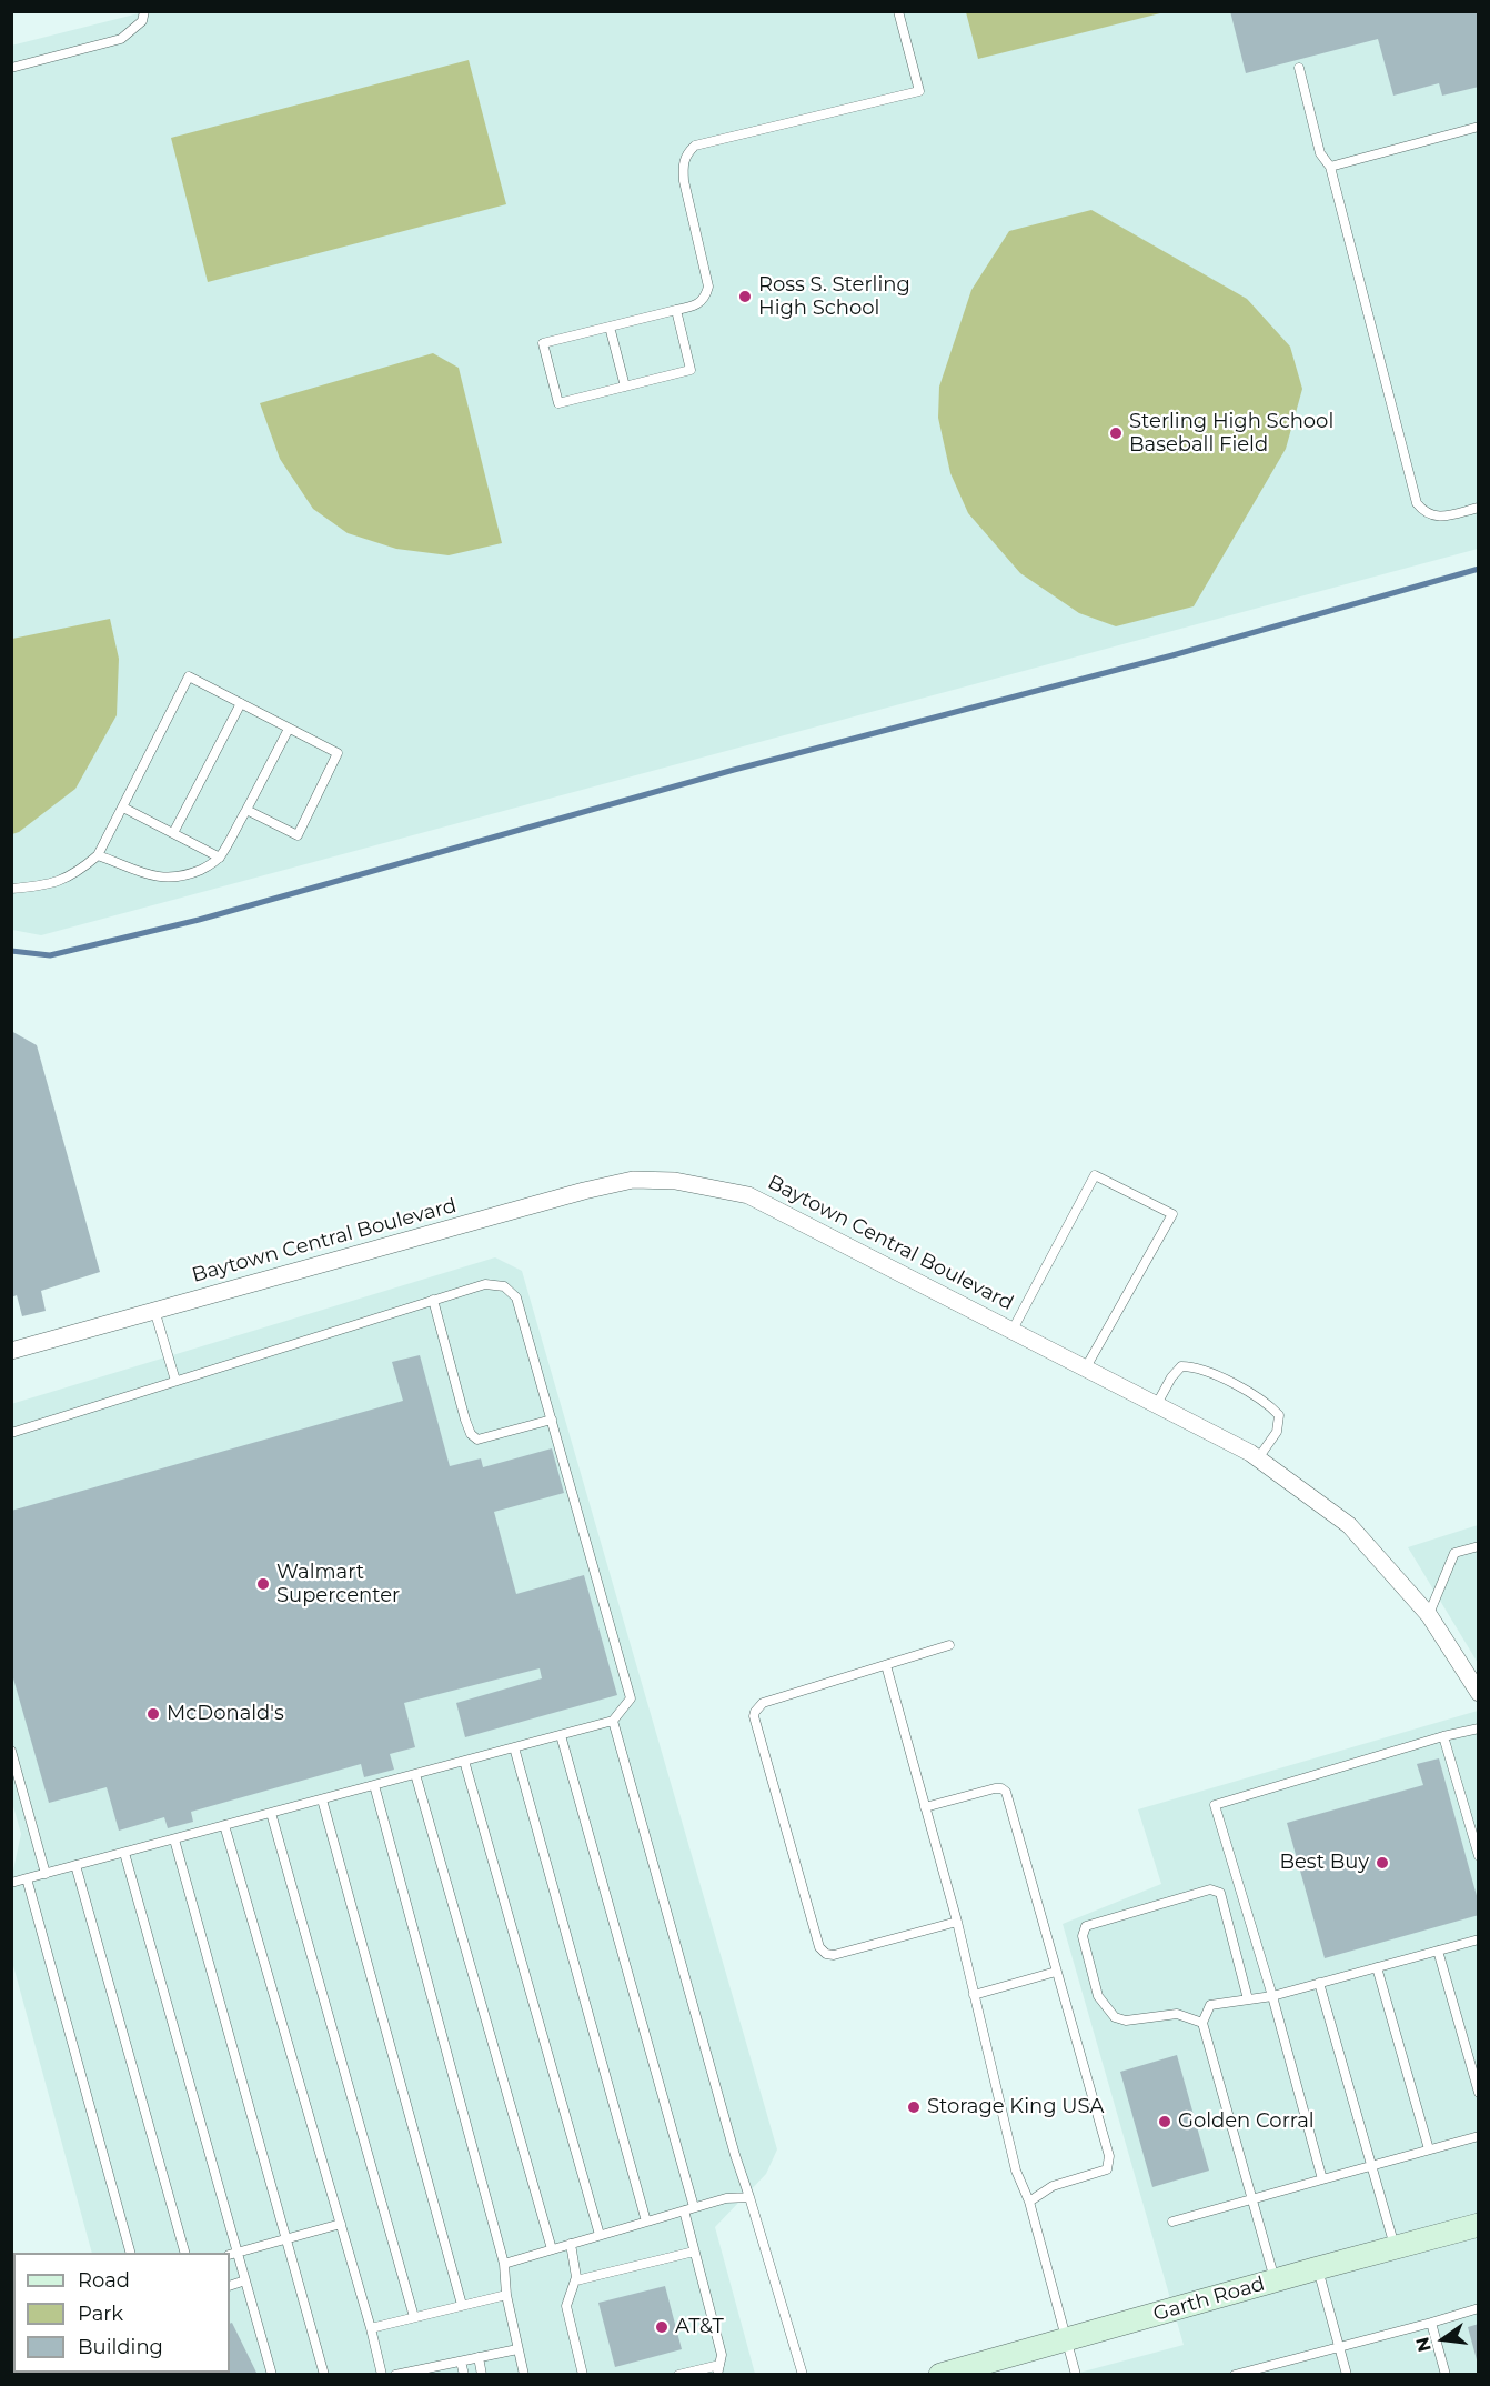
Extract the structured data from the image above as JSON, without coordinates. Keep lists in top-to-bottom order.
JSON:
{
  "streets": {
    "main road": ["Garth Road"],
    "street": ["Baytown Central Boulevard"]
  },
  "places": [
    "Ross S. Sterling High School",
    "Sterling High School Baseball Field",
    "Walmart Supercenter",
    "McDonald's",
    "Best Buy",
    "Storage King USA",
    "Golden Corral",
    "AT&T"
  ],
  "legend": ["Road", "Park", "Building"],
  "north": "left"
}
